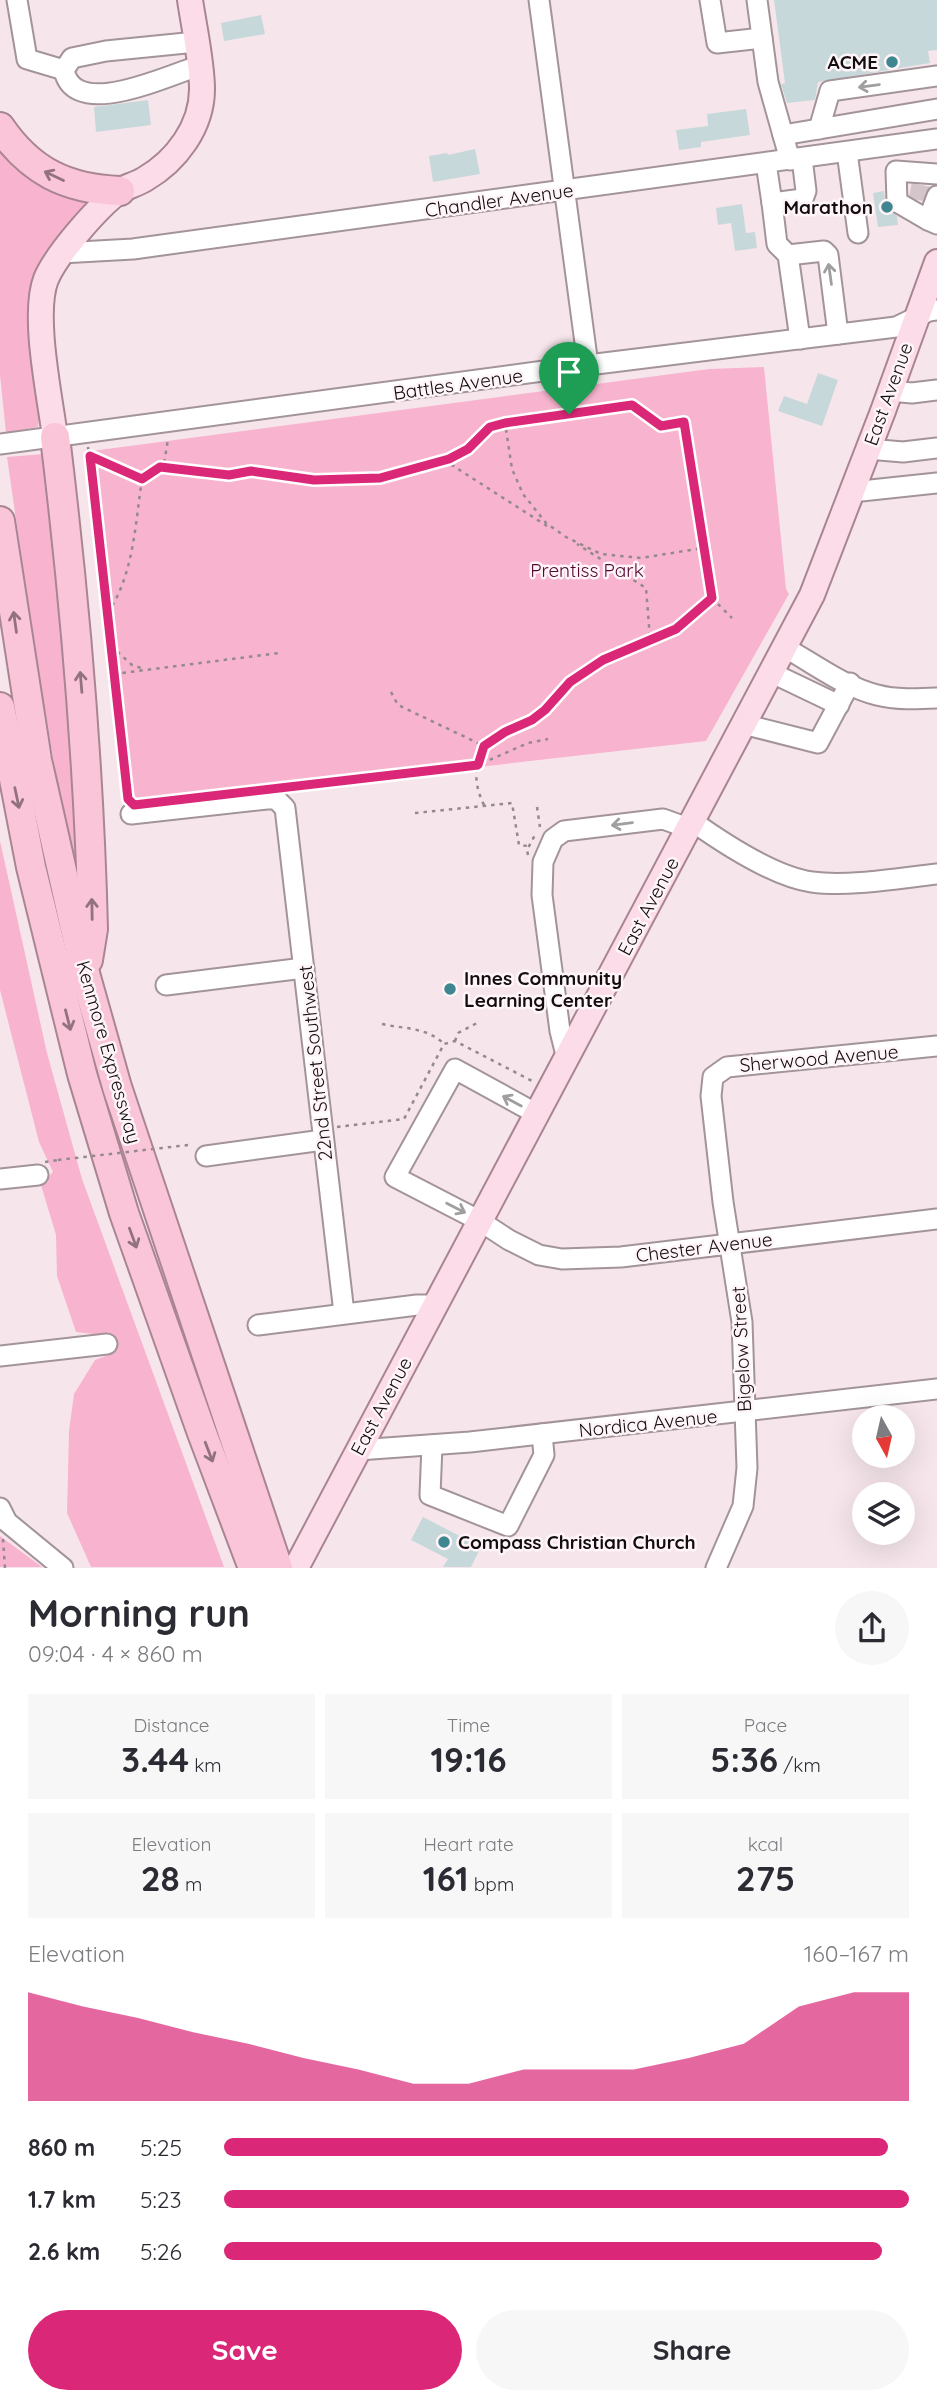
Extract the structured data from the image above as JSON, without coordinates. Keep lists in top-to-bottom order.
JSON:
{
  "streets": {
    "highway": ["Kenmore Expressway"],
    "main road": ["East Avenue"],
    "street": [
      "Chandler Avenue",
      "Battles Avenue",
      "Sherwood Avenue",
      "22nd Street Southwest",
      "Chester Avenue",
      "Bigelow Street",
      "Nordica Avenue"
    ]
  },
  "crossings": [
    ["Battles Avenue", "East Avenue"],
    ["East Avenue", "Chester Avenue"],
    ["East Avenue", "Nordica Avenue"],
    ["Sherwood Avenue", "Bigelow Street"],
    ["Chester Avenue", "Bigelow Street"],
    ["Bigelow Street", "Nordica Avenue"]
  ],
  "parks": ["Prentiss Park"],
  "places": [
    "ACME",
    "Marathon",
    "Innes Community Learning Center",
    "Compass Christian Church"
  ],
  "north": "bottom",
  "page": {
    "heading": ["Morning run", "09:04 · 4 × 860 m"],
    "stats": [
      ["Distance", "3.44 km"],
      ["Time", "19:16"],
      ["Pace", "5:36 /km"],
      ["Elevation", "28 m"],
      ["Heart rate", "161 bpm"],
      ["kcal", "275"]
    ],
    "chart": ["Elevation", "160–167 m"],
    "list": [
      {
        "name": "860 m",
        "note": "5:25"
      },
      {
        "name": "1.7 km",
        "note": "5:23"
      },
      {
        "name": "2.6 km",
        "note": "5:26"
      }
    ],
    "buttons": ["Save", "Share"]
  }
}
